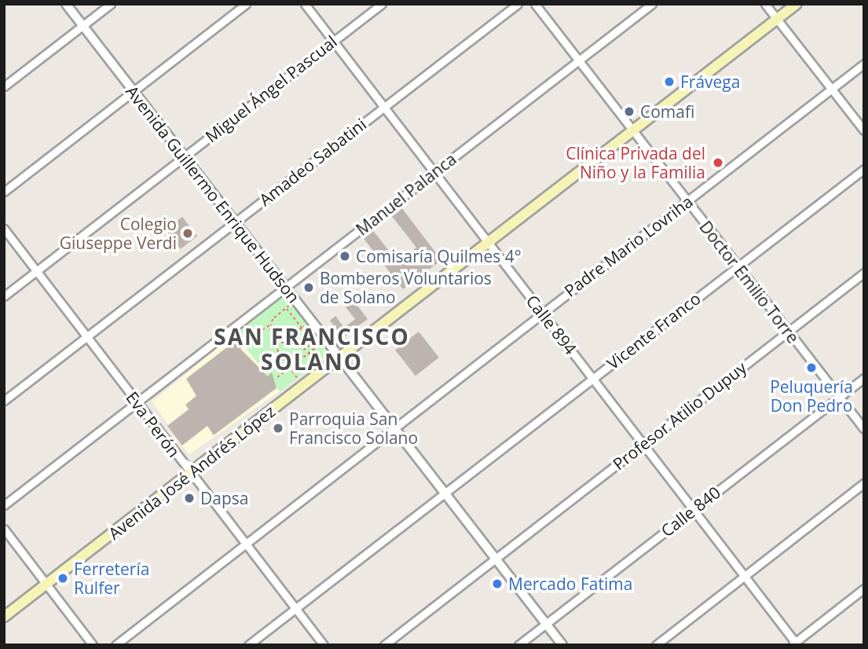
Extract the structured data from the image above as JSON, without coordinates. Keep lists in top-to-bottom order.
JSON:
{
  "streets": {
    "main road": ["Avenida José Andrés López"],
    "street": [
      "Miguel Ángel Pascual",
      "Amadeo Sabatini",
      "Avenida Guillermo Enrique Hudson",
      "Manuel Palanca",
      "Padre Mario Lovriha",
      "Doctor Emilio Torre",
      "Calle 894",
      "Vicente Franco",
      "Profesor Atilio Dupuy",
      "Eva Perón",
      "Calle 840"
    ]
  },
  "crossings": [
    ["Miguel Ángel Pascual", "Avenida Guillermo Enrique Hudson"],
    ["Miguel Ángel Pascual", "Calle 894"],
    ["Miguel Ángel Pascual", "Eva Perón"],
    ["Amadeo Sabatini", "Avenida Guillermo Enrique Hudson"],
    ["Amadeo Sabatini", "Calle 894"],
    ["Amadeo Sabatini", "Eva Perón"],
    ["Avenida Guillermo Enrique Hudson", "Manuel Palanca"],
    ["Avenida Guillermo Enrique Hudson", "Padre Mario Lovriha"],
    ["Avenida Guillermo Enrique Hudson", "Vicente Franco"],
    ["Avenida Guillermo Enrique Hudson", "Profesor Atilio Dupuy"],
    ["Avenida Guillermo Enrique Hudson", "Avenida José Andrés López"],
    ["Avenida Guillermo Enrique Hudson", "Calle 840"],
    ["Manuel Palanca", "Doctor Emilio Torre"],
    ["Manuel Palanca", "Calle 894"],
    ["Manuel Palanca", "Eva Perón"],
    ["Padre Mario Lovriha", "Doctor Emilio Torre"],
    ["Padre Mario Lovriha", "Calle 894"],
    ["Padre Mario Lovriha", "Eva Perón"],
    ["Doctor Emilio Torre", "Vicente Franco"],
    ["Doctor Emilio Torre", "Profesor Atilio Dupuy"],
    ["Doctor Emilio Torre", "Avenida José Andrés López"],
    ["Doctor Emilio Torre", "Calle 840"],
    ["Calle 894", "Vicente Franco"],
    ["Calle 894", "Profesor Atilio Dupuy"],
    ["Calle 894", "Avenida José Andrés López"],
    ["Calle 894", "Calle 840"],
    ["Vicente Franco", "Eva Perón"],
    ["Eva Perón", "Avenida José Andrés López"]
  ],
  "districts": ["SAN FRANCISCO SOLANO"],
  "places": [
    "Frávega",
    "Comafi",
    "Clínica Privada del Niño y la Familia",
    "Colegio Giuseppe Verdi",
    "Comisaría Quilmes 4°",
    "Bomberos Voluntarios de Solano",
    "Peluquería Don Pedro",
    "Parroquia San Francisco Solano",
    "Dapsa",
    "Ferretería Rulfer",
    "Mercado Fatima"
  ]
}
